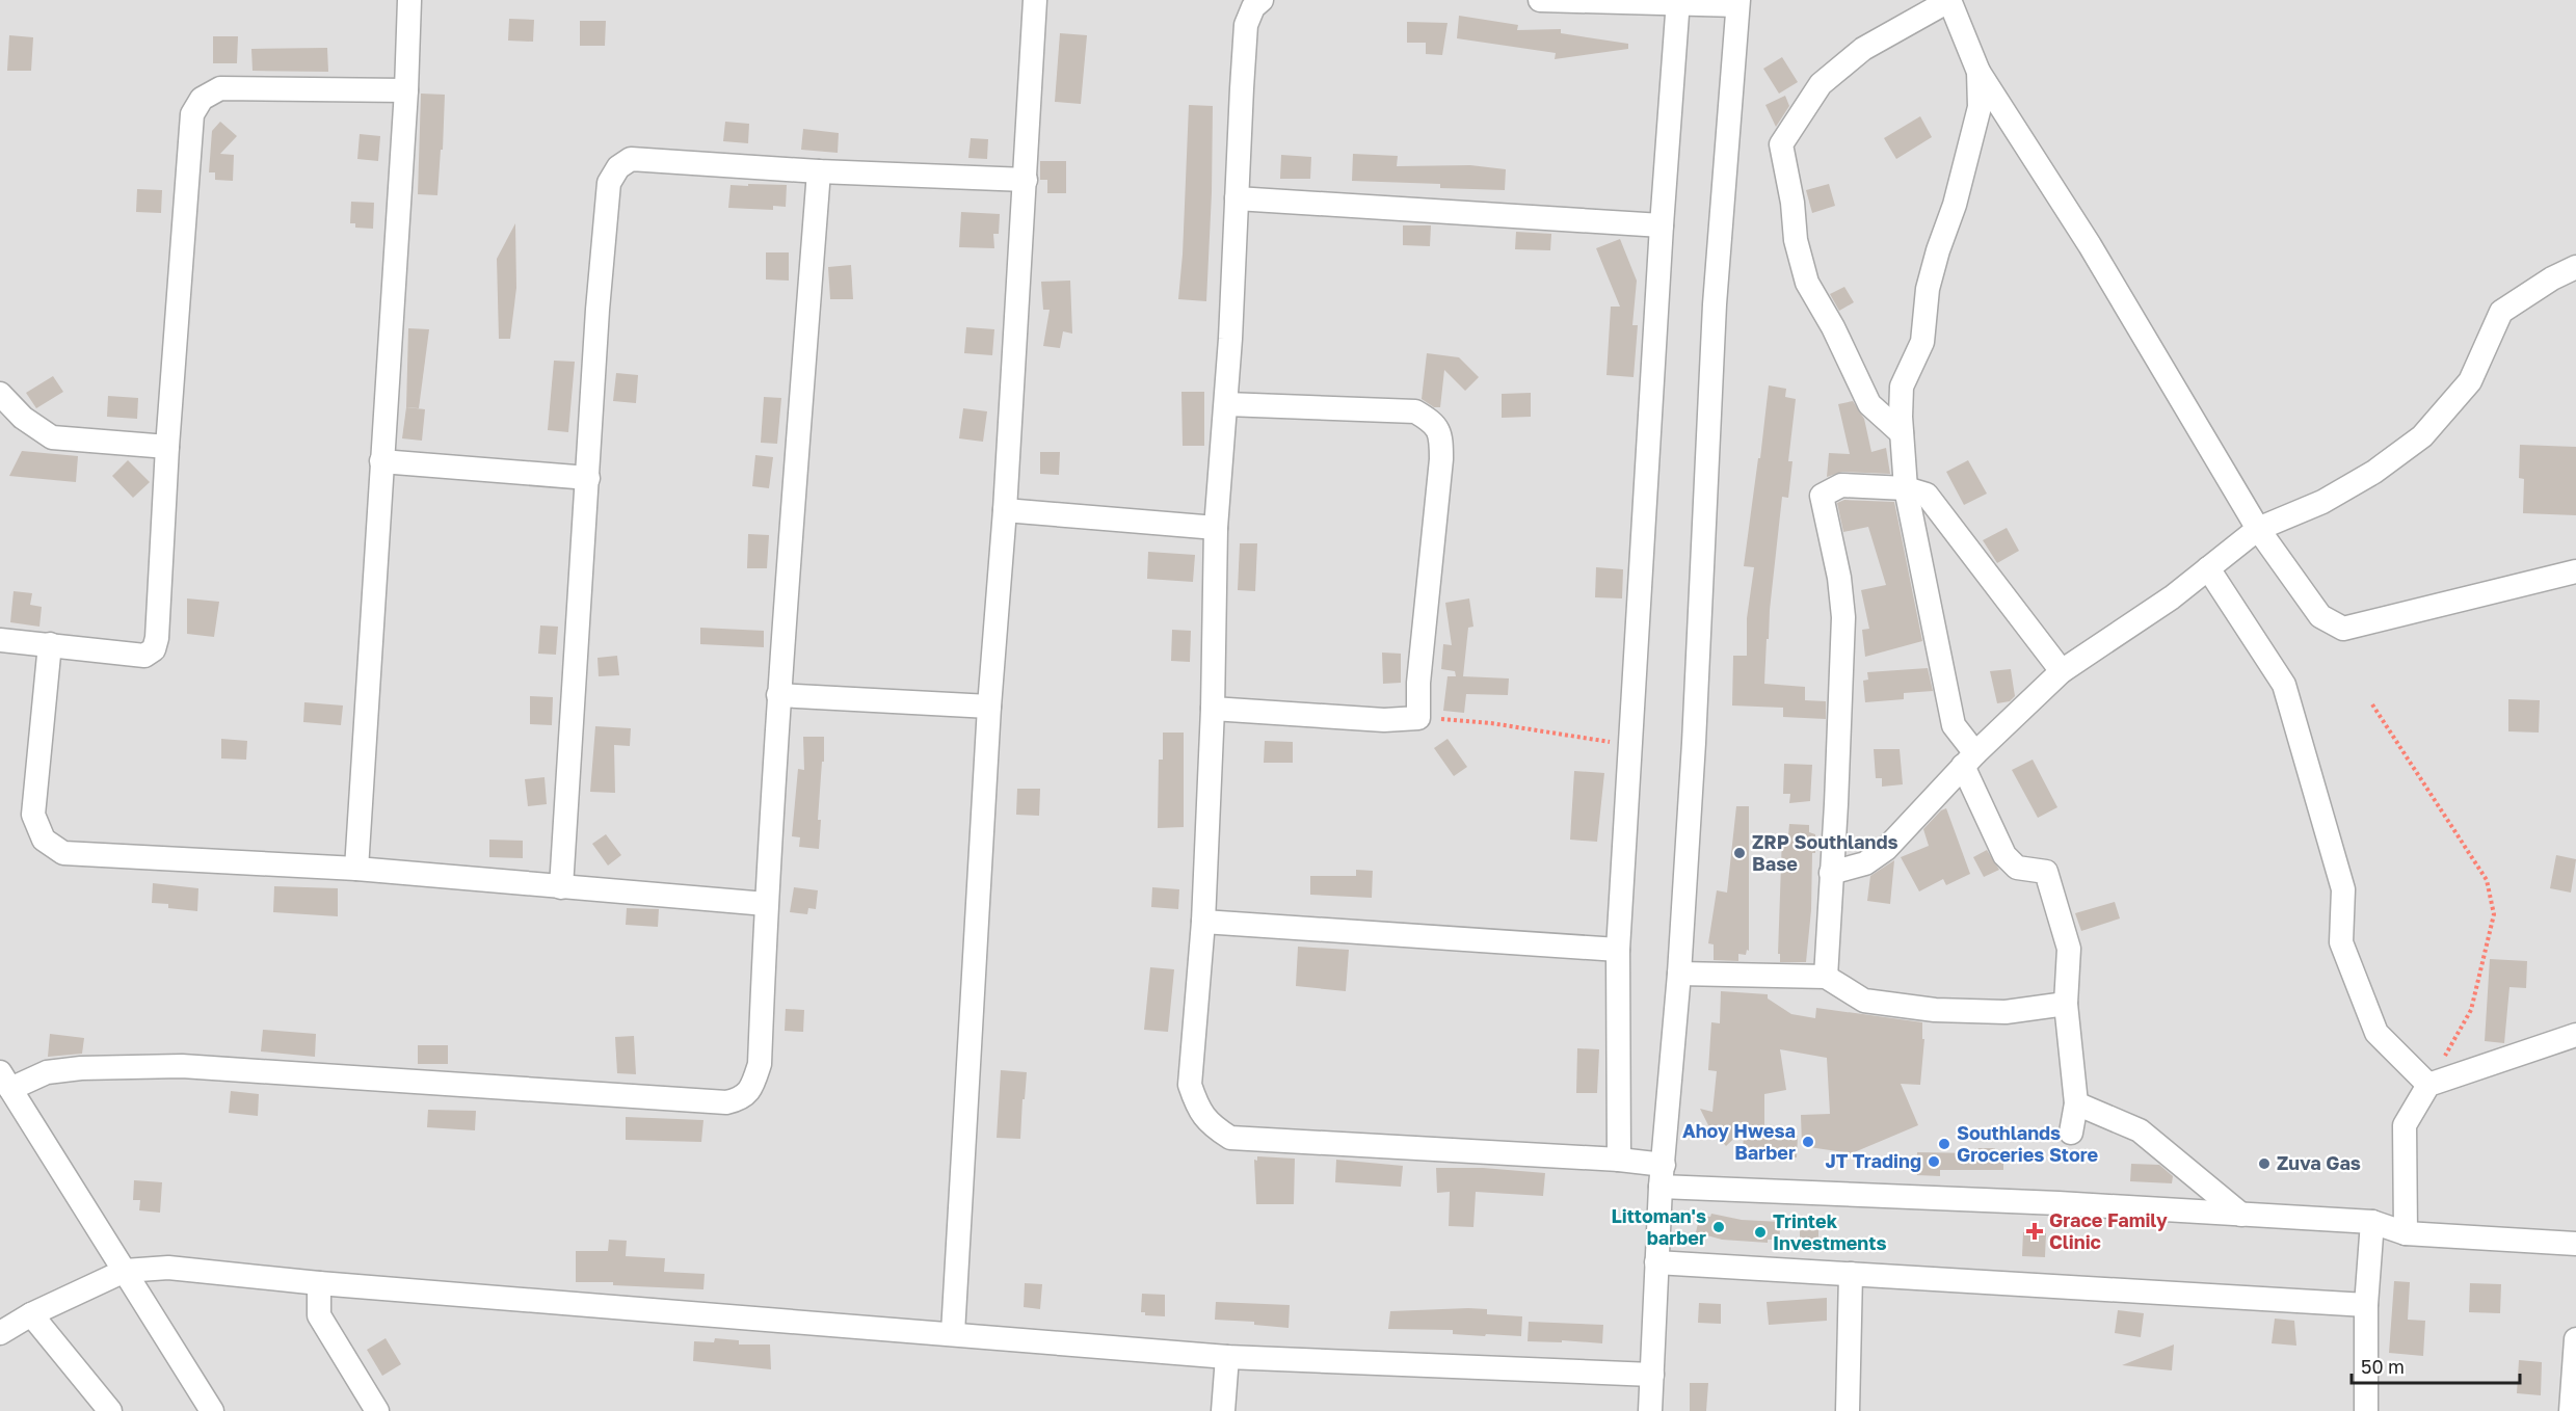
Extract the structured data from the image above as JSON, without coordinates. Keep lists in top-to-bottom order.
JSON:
{
  "places": {
    "other": [
      "ZRP Southlands Base",
      "Ahoy Hwesa Barber",
      "Southlands Groceries Store",
      "JT Trading",
      "Zuva Gas",
      "Littoman's barber",
      "Trintek Investments"
    ],
    "health": ["Grace Family Clinic"]
  },
  "scale_bar": "50 m"
}
